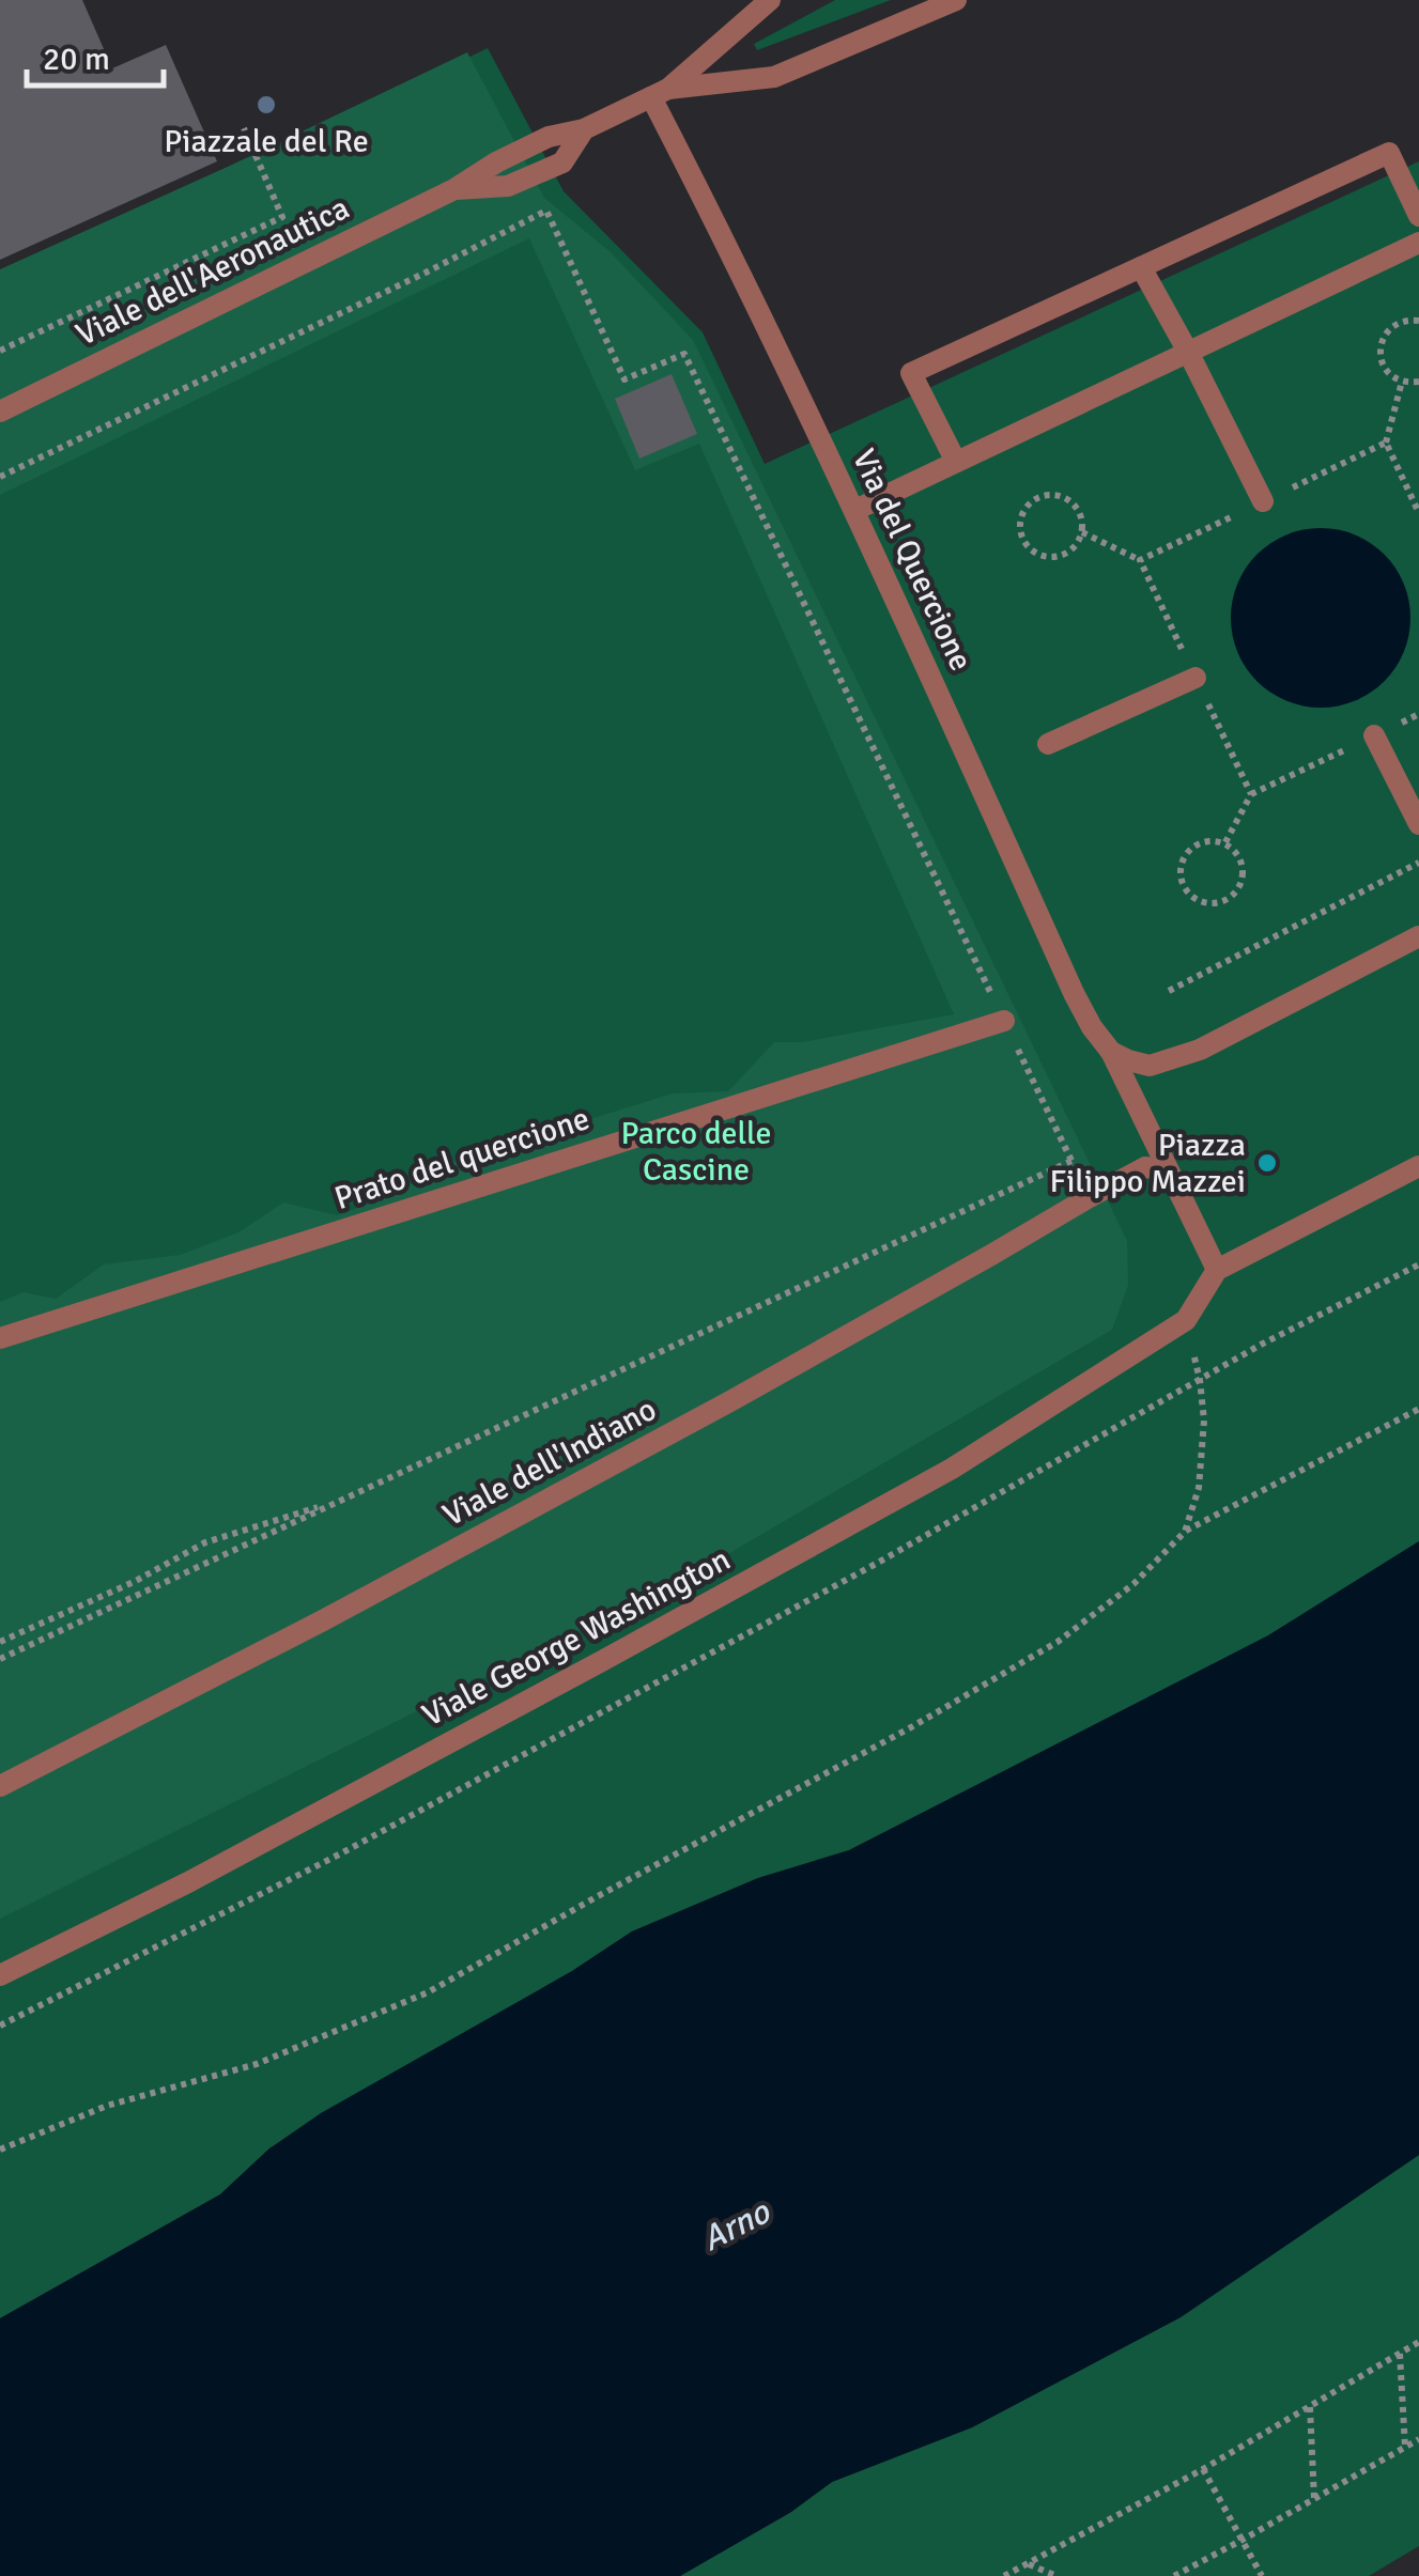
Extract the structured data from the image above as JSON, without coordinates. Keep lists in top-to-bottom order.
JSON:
{
  "streets": {
    "street": [
      "Viale dell'Aeronautica",
      "Via del Quercione",
      "Prato del quercione",
      "Viale dell'Indiano",
      "Viale George Washington"
    ]
  },
  "crossings": [
    ["Viale dell'Aeronautica", "Via del Quercione"]
  ],
  "water": ["Arno"],
  "parks": ["Parco delle Cascine"],
  "places": ["Piazzale del Re", "Piazza Filippo Mazzei"],
  "scale_bar": "20 m"
}
